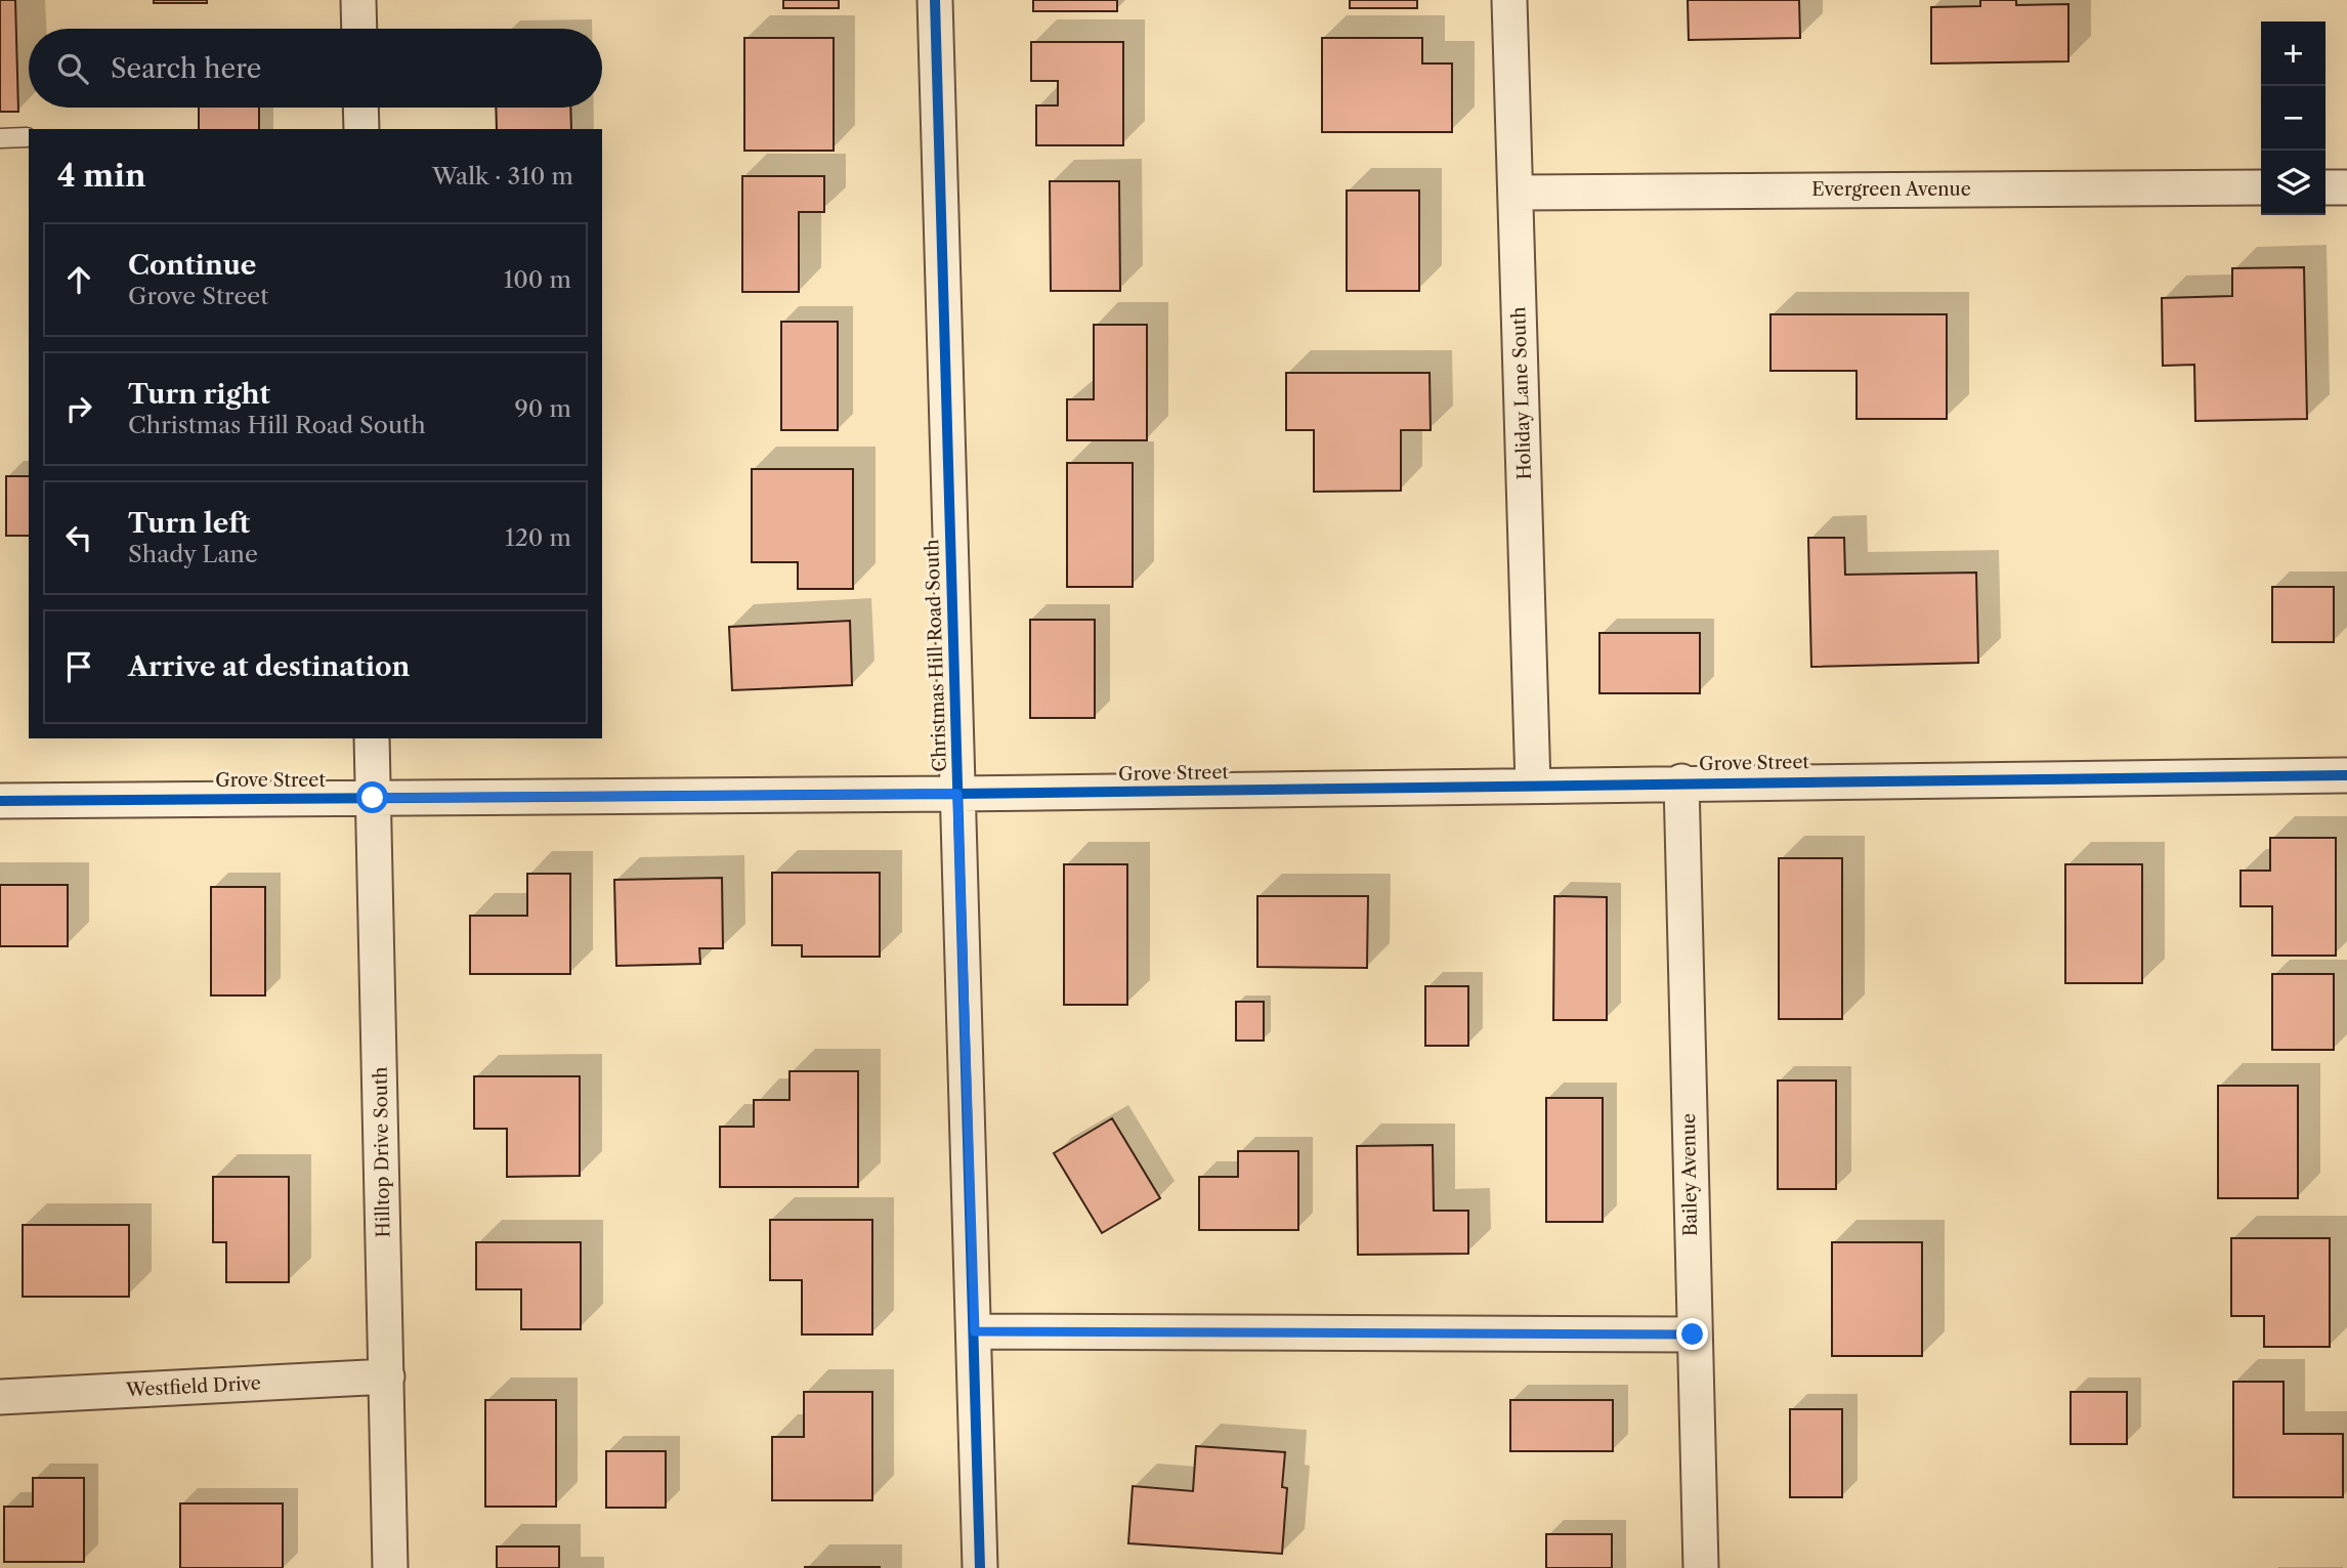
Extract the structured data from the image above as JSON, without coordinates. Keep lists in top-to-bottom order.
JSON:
{
  "streets": {
    "street": [
      "Evergreen Avenue",
      "Holiday Lane South",
      "Christmas Hill Road South",
      "Grove Street",
      "Hilltop Drive South",
      "Bailey Avenue",
      "Westfield Drive"
    ]
  },
  "crossings": [
    ["Evergreen Avenue", "Holiday Lane South"],
    ["Holiday Lane South", "Grove Street"],
    ["Christmas Hill Road South", "Grove Street"],
    ["Grove Street", "Hilltop Drive South"],
    ["Grove Street", "Bailey Avenue"],
    ["Hilltop Drive South", "Westfield Drive"]
  ],
  "page": {
    "map_buttons": ["+", "−"],
    "search": "Search here",
    "heading": ["4 min", "Walk · 310 m"],
    "list": [
      ["Continue", "Grove Street", "100 m"],
      ["Turn right", "Christmas Hill Road South", "90 m"],
      ["Turn left", "Shady Lane", "120 m"],
      "Arrive at destination"
    ]
  }
}
